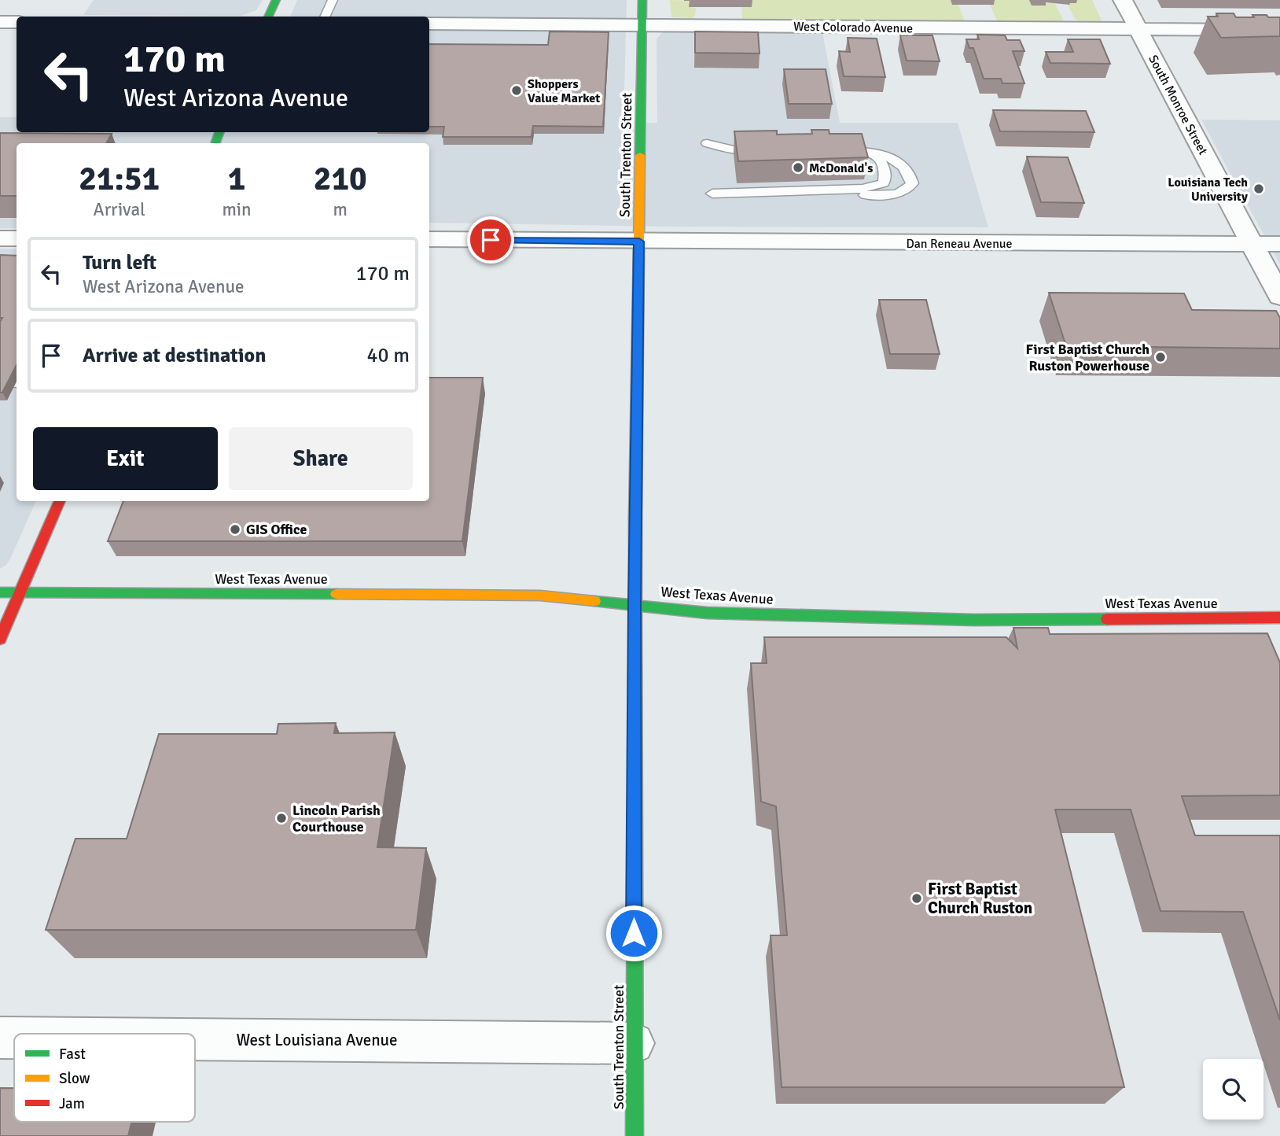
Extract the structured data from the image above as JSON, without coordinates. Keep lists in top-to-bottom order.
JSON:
{
  "streets": {
    "main road": ["South Trenton Street", "West Texas Avenue"],
    "street": [
      "West Colorado Avenue",
      "South Monroe Street",
      "Dan Reneau Avenue",
      "West Louisiana Avenue"
    ]
  },
  "crossings": [
    ["West Colorado Avenue", "South Monroe Street"],
    ["West Colorado Avenue", "South Trenton Street"],
    ["South Monroe Street", "Dan Reneau Avenue"],
    ["South Trenton Street", "Dan Reneau Avenue"],
    ["South Trenton Street", "West Texas Avenue"],
    ["South Trenton Street", "West Louisiana Avenue"]
  ],
  "places": [
    "Shoppers Value Market",
    "McDonald's",
    "Louisiana Tech University",
    "First Baptist Church Ruston Powerhouse",
    "GIS Office",
    "Lincoln Parish Courthouse",
    "First Baptist Church Ruston"
  ],
  "legend": ["Fast", "Slow", "Jam"],
  "page": {
    "turn": ["170 m", "West Arizona Avenue"],
    "eta": [
      "21:51",
      "Arrival",
      "1",
      "min",
      "210",
      "m"
    ],
    "list": [
      {
        "name": "Turn left",
        "note": "West Arizona Avenue",
        "value": "170 m"
      },
      {
        "name": "Arrive at destination",
        "value": "40 m"
      }
    ],
    "buttons": ["Exit", "Share"]
  }
}
